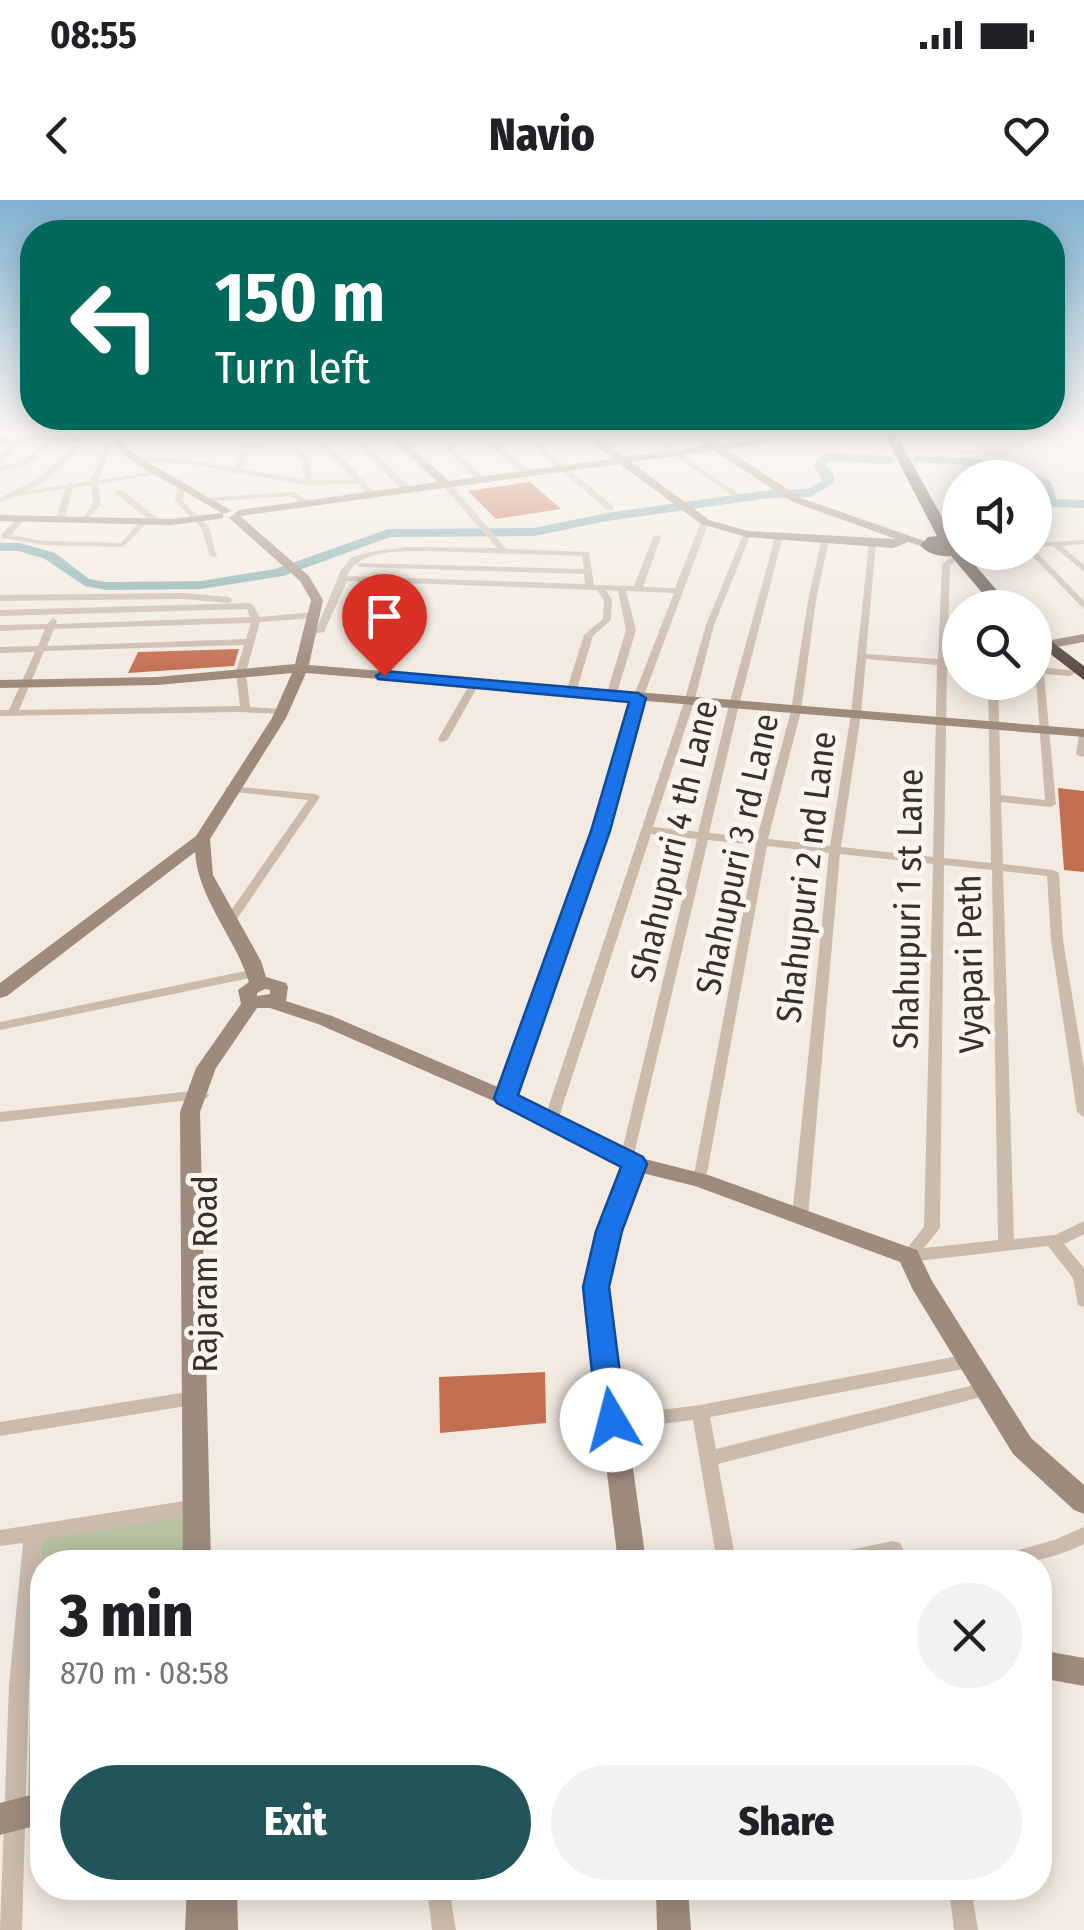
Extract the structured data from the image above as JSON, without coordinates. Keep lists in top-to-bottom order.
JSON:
{
  "streets": {
    "street": [
      "Shahupuri 4 th Lane",
      "Shahupuri 3 rd Lane",
      "Shahupuri 2 nd Lane",
      "Shahupuri 1 st Lane",
      "Vyapari Peth",
      "Rajaram Road"
    ]
  },
  "page": {
    "status": "08:55",
    "header": "Navio",
    "turn": ["150 m", "Turn left"],
    "heading": ["3 min", "870 m · 08:58"],
    "buttons": ["Exit", "Share"]
  }
}
